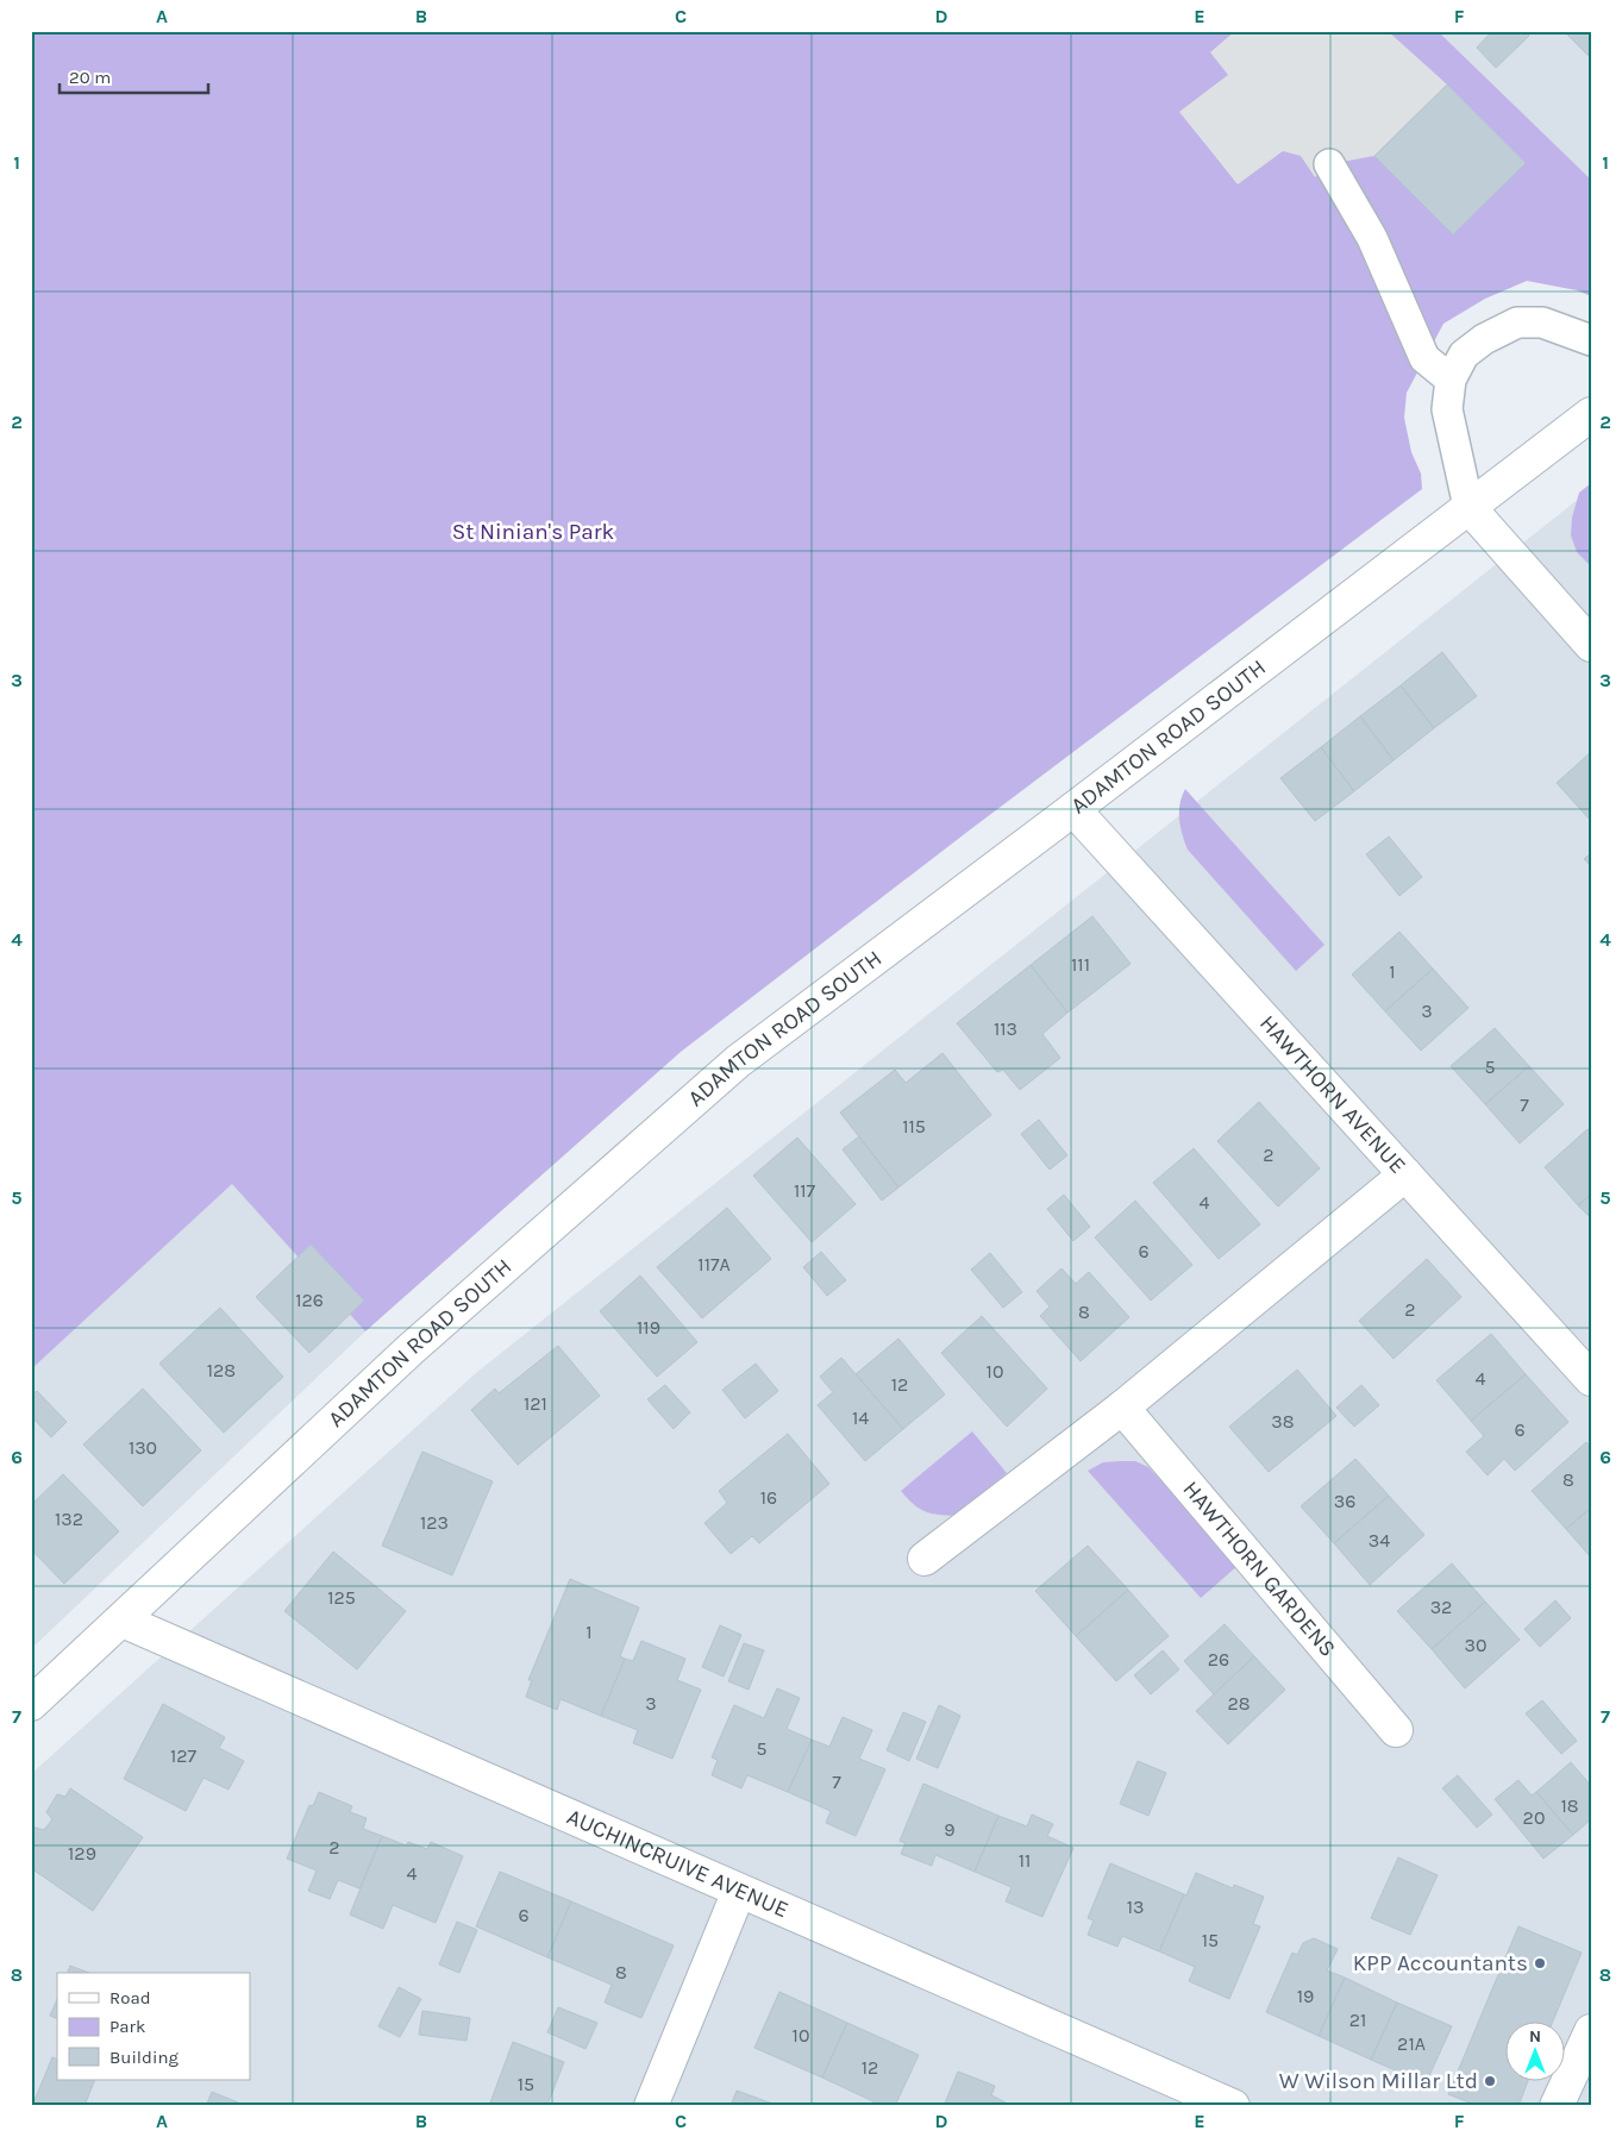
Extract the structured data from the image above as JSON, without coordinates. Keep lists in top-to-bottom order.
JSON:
{
  "streets": {
    "street": [
      "ADAMTON ROAD SOUTH",
      "HAWTHORN AVENUE",
      "HAWTHORN GARDENS",
      "AUCHINCRUIVE AVENUE"
    ]
  },
  "crossings": [
    ["ADAMTON ROAD SOUTH", "HAWTHORN AVENUE"],
    ["ADAMTON ROAD SOUTH", "AUCHINCRUIVE AVENUE"]
  ],
  "parks": ["St Ninian's Park"],
  "places": ["KPP Accountants", "W Wilson Millar Ltd"],
  "house_numbers": [
    "111",
    "1",
    "3",
    "113",
    "5",
    "7",
    "115",
    "2",
    "117",
    "4",
    "6",
    "117A",
    "126",
    "2",
    "8",
    "119",
    "128",
    "10",
    "4",
    "12",
    "121",
    "14",
    "38",
    "6",
    "130",
    "8",
    "16",
    "36",
    "132",
    "123",
    "34",
    "125",
    "32",
    "1",
    "30",
    "26",
    "3",
    "28",
    "5",
    "127",
    "7",
    "18",
    "20",
    "9",
    "2",
    "129",
    "11",
    "4",
    "13",
    "6",
    "15",
    "8",
    "19",
    "21",
    "10",
    "21A",
    "12",
    "15"
  ],
  "legend": ["Road", "Park", "Building"],
  "scale_bar": "20 m",
  "north": "top",
  "grid": {
    "columns": [
      "A",
      "B",
      "C",
      "D",
      "E",
      "F"
    ],
    "rows": [
      "1",
      "2",
      "3",
      "4",
      "5",
      "6",
      "7",
      "8"
    ]
  }
}
